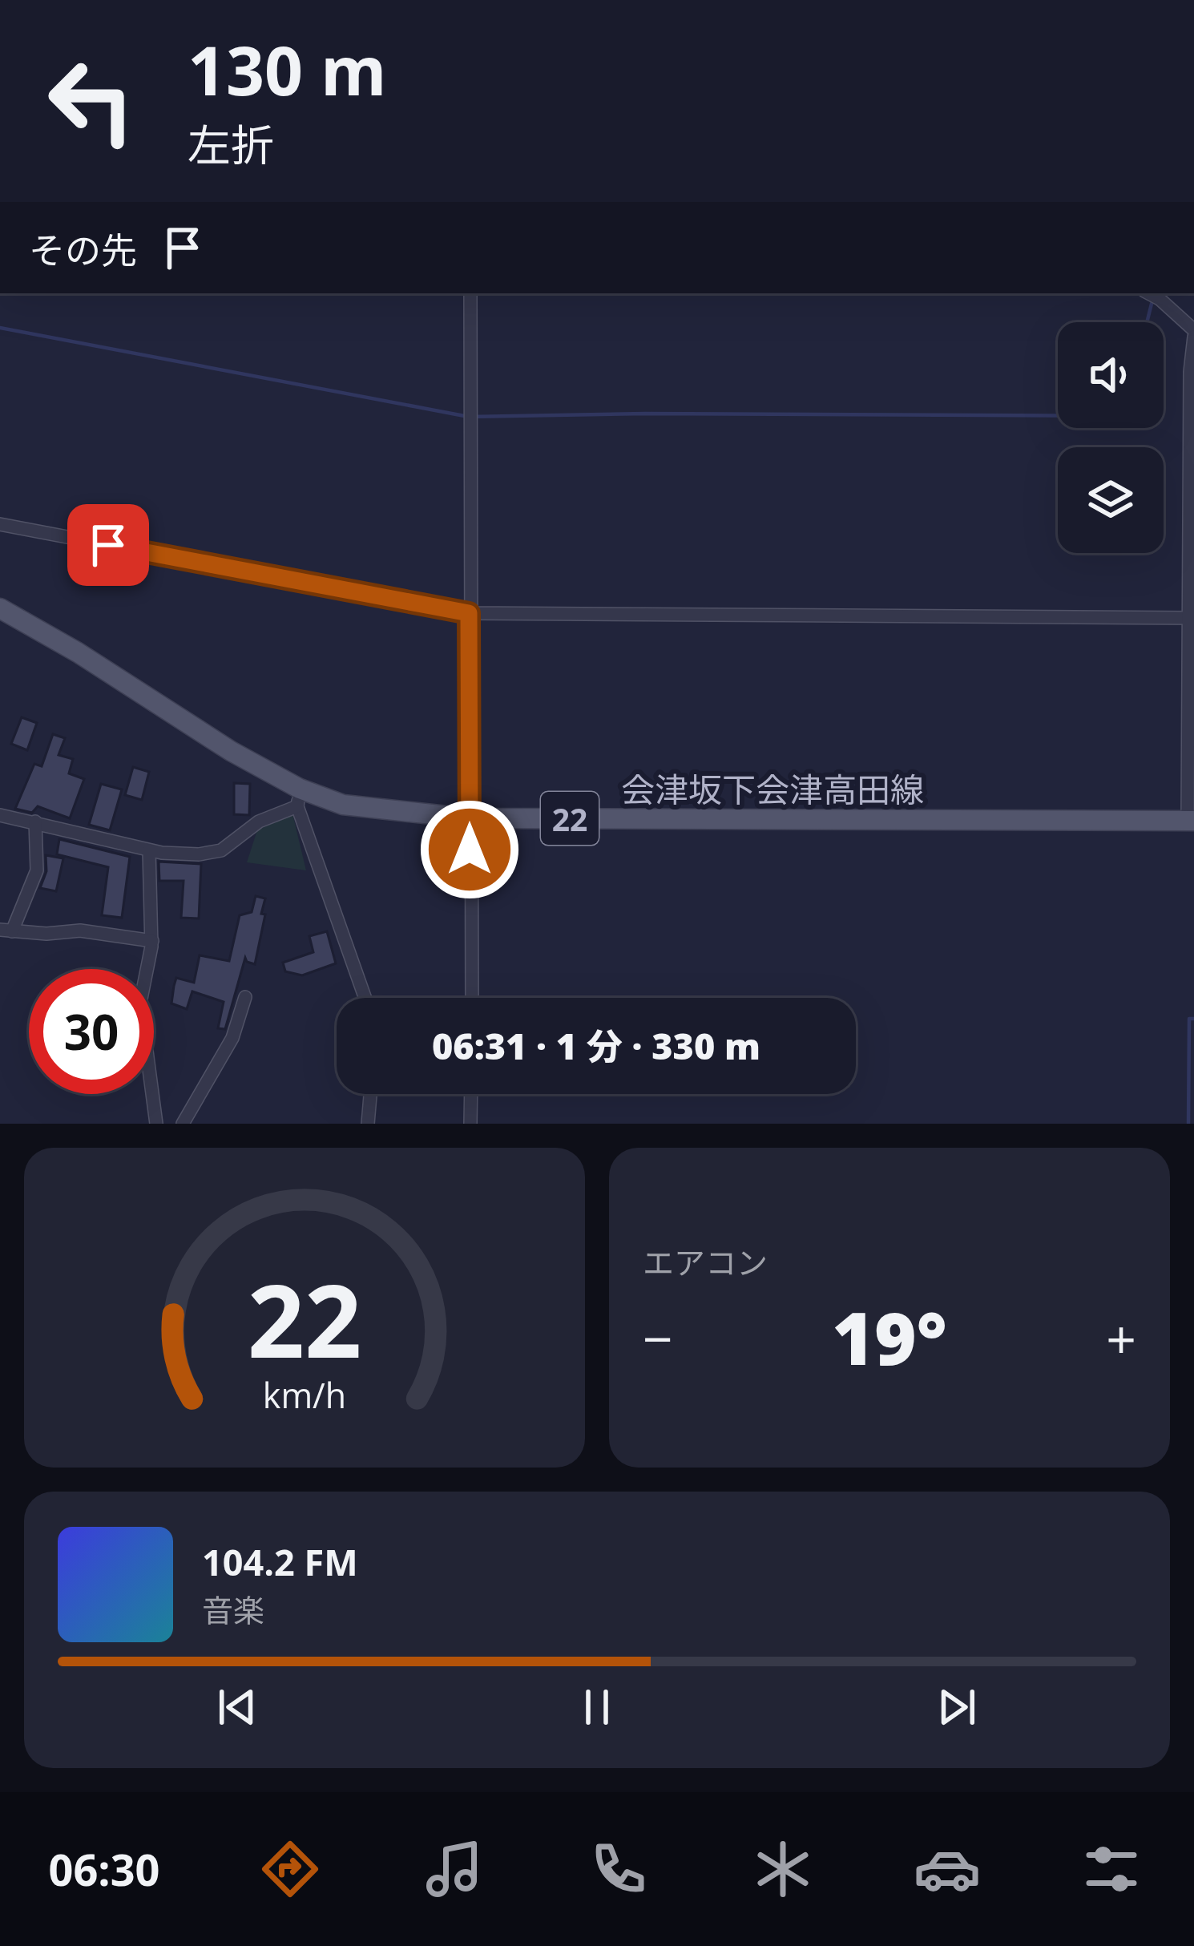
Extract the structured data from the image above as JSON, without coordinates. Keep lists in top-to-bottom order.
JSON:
{
  "streets": {
    "main road": ["会津坂下会津高田線", "22"]
  },
  "page": {
    "turn": ["130 m", "左折"],
    "then": "その先",
    "limit": "30",
    "trip": "06:31 · 1 分 · 330 m",
    "tile": "エアコン",
    "heat": ["−", "19°", "+"],
    "song": ["104.2 FM", "音楽"],
    "tabs": "06:30",
    "gauge": ["22", "km/h"]
  }
}
